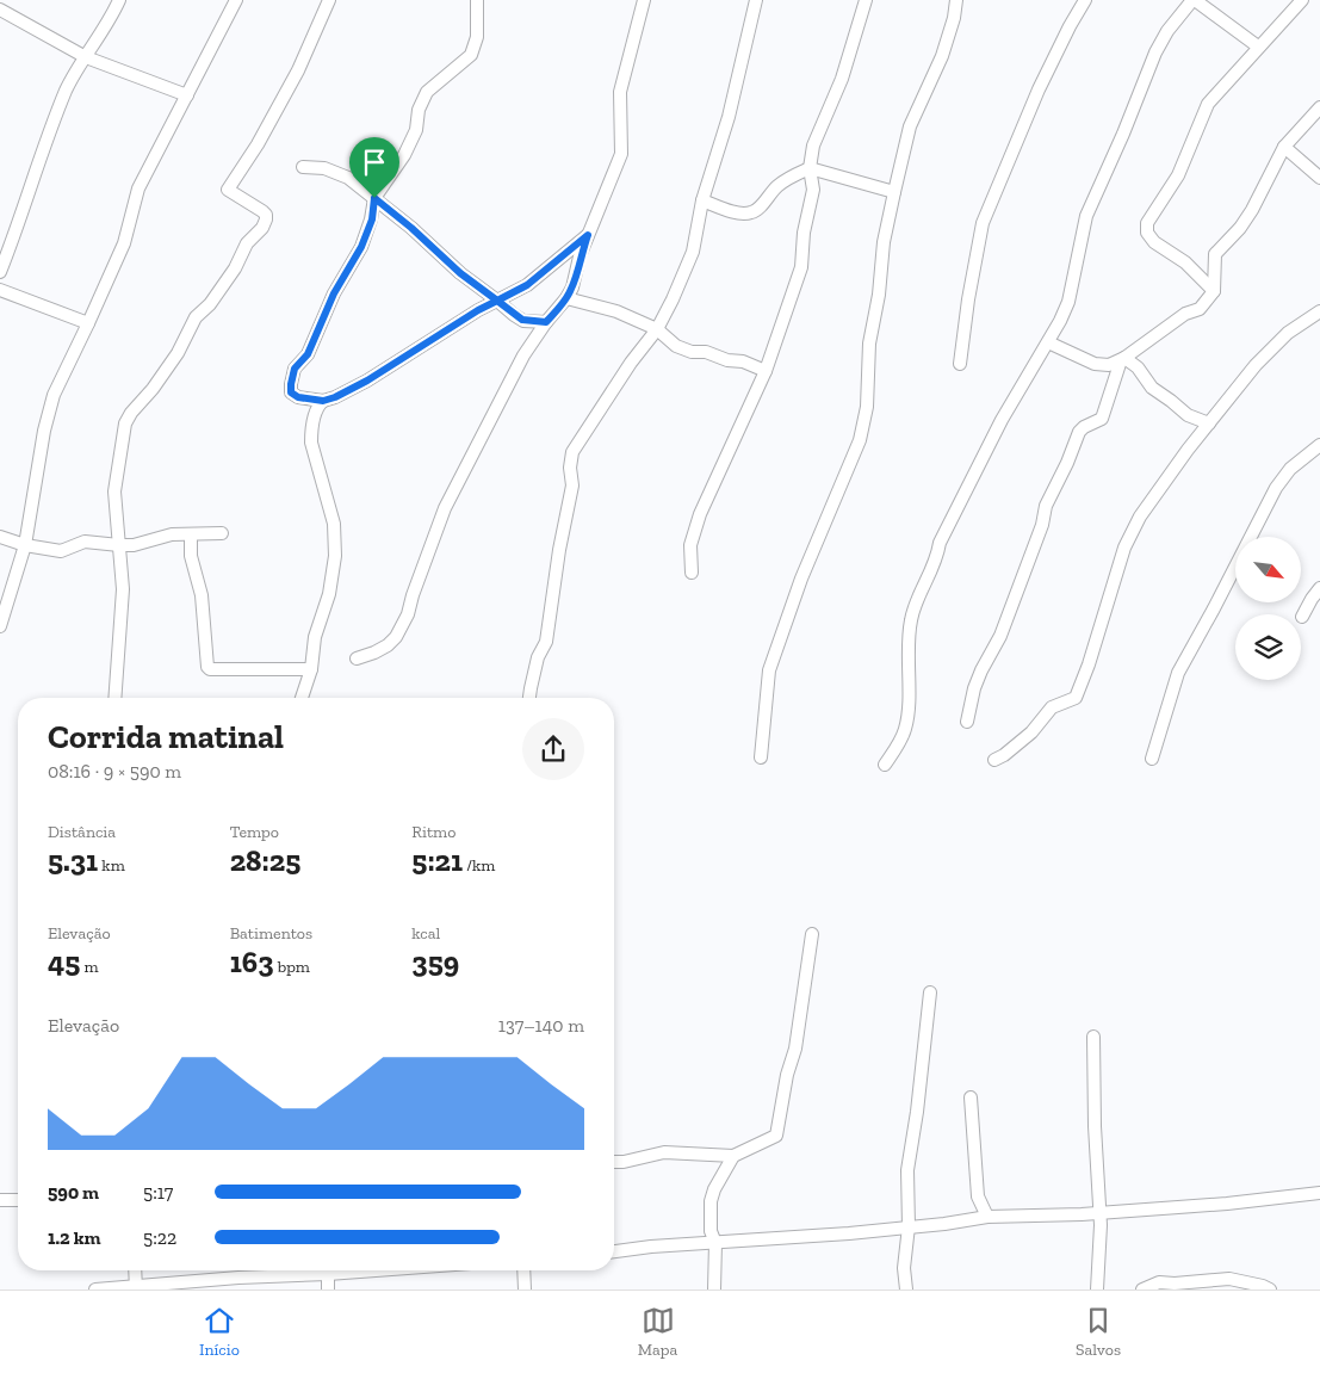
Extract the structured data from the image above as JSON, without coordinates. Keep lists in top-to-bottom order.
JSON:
{
  "north": "bottom right",
  "page": {
    "heading": ["Corrida matinal", "08:16 · 9 × 590 m"],
    "stats": [
      ["Distância", "5.31 km"],
      ["Tempo", "28:25"],
      ["Ritmo", "5:21 /km"],
      ["Elevação", "45 m"],
      ["Batimentos", "163 bpm"],
      ["kcal", "359"]
    ],
    "chart": ["Elevação", "137–140 m"],
    "list": [
      {
        "name": "590 m",
        "note": "5:17"
      },
      {
        "name": "1.2 km",
        "note": "5:22"
      }
    ],
    "tabs": ["Início", "Mapa", "Salvos"]
  }
}
